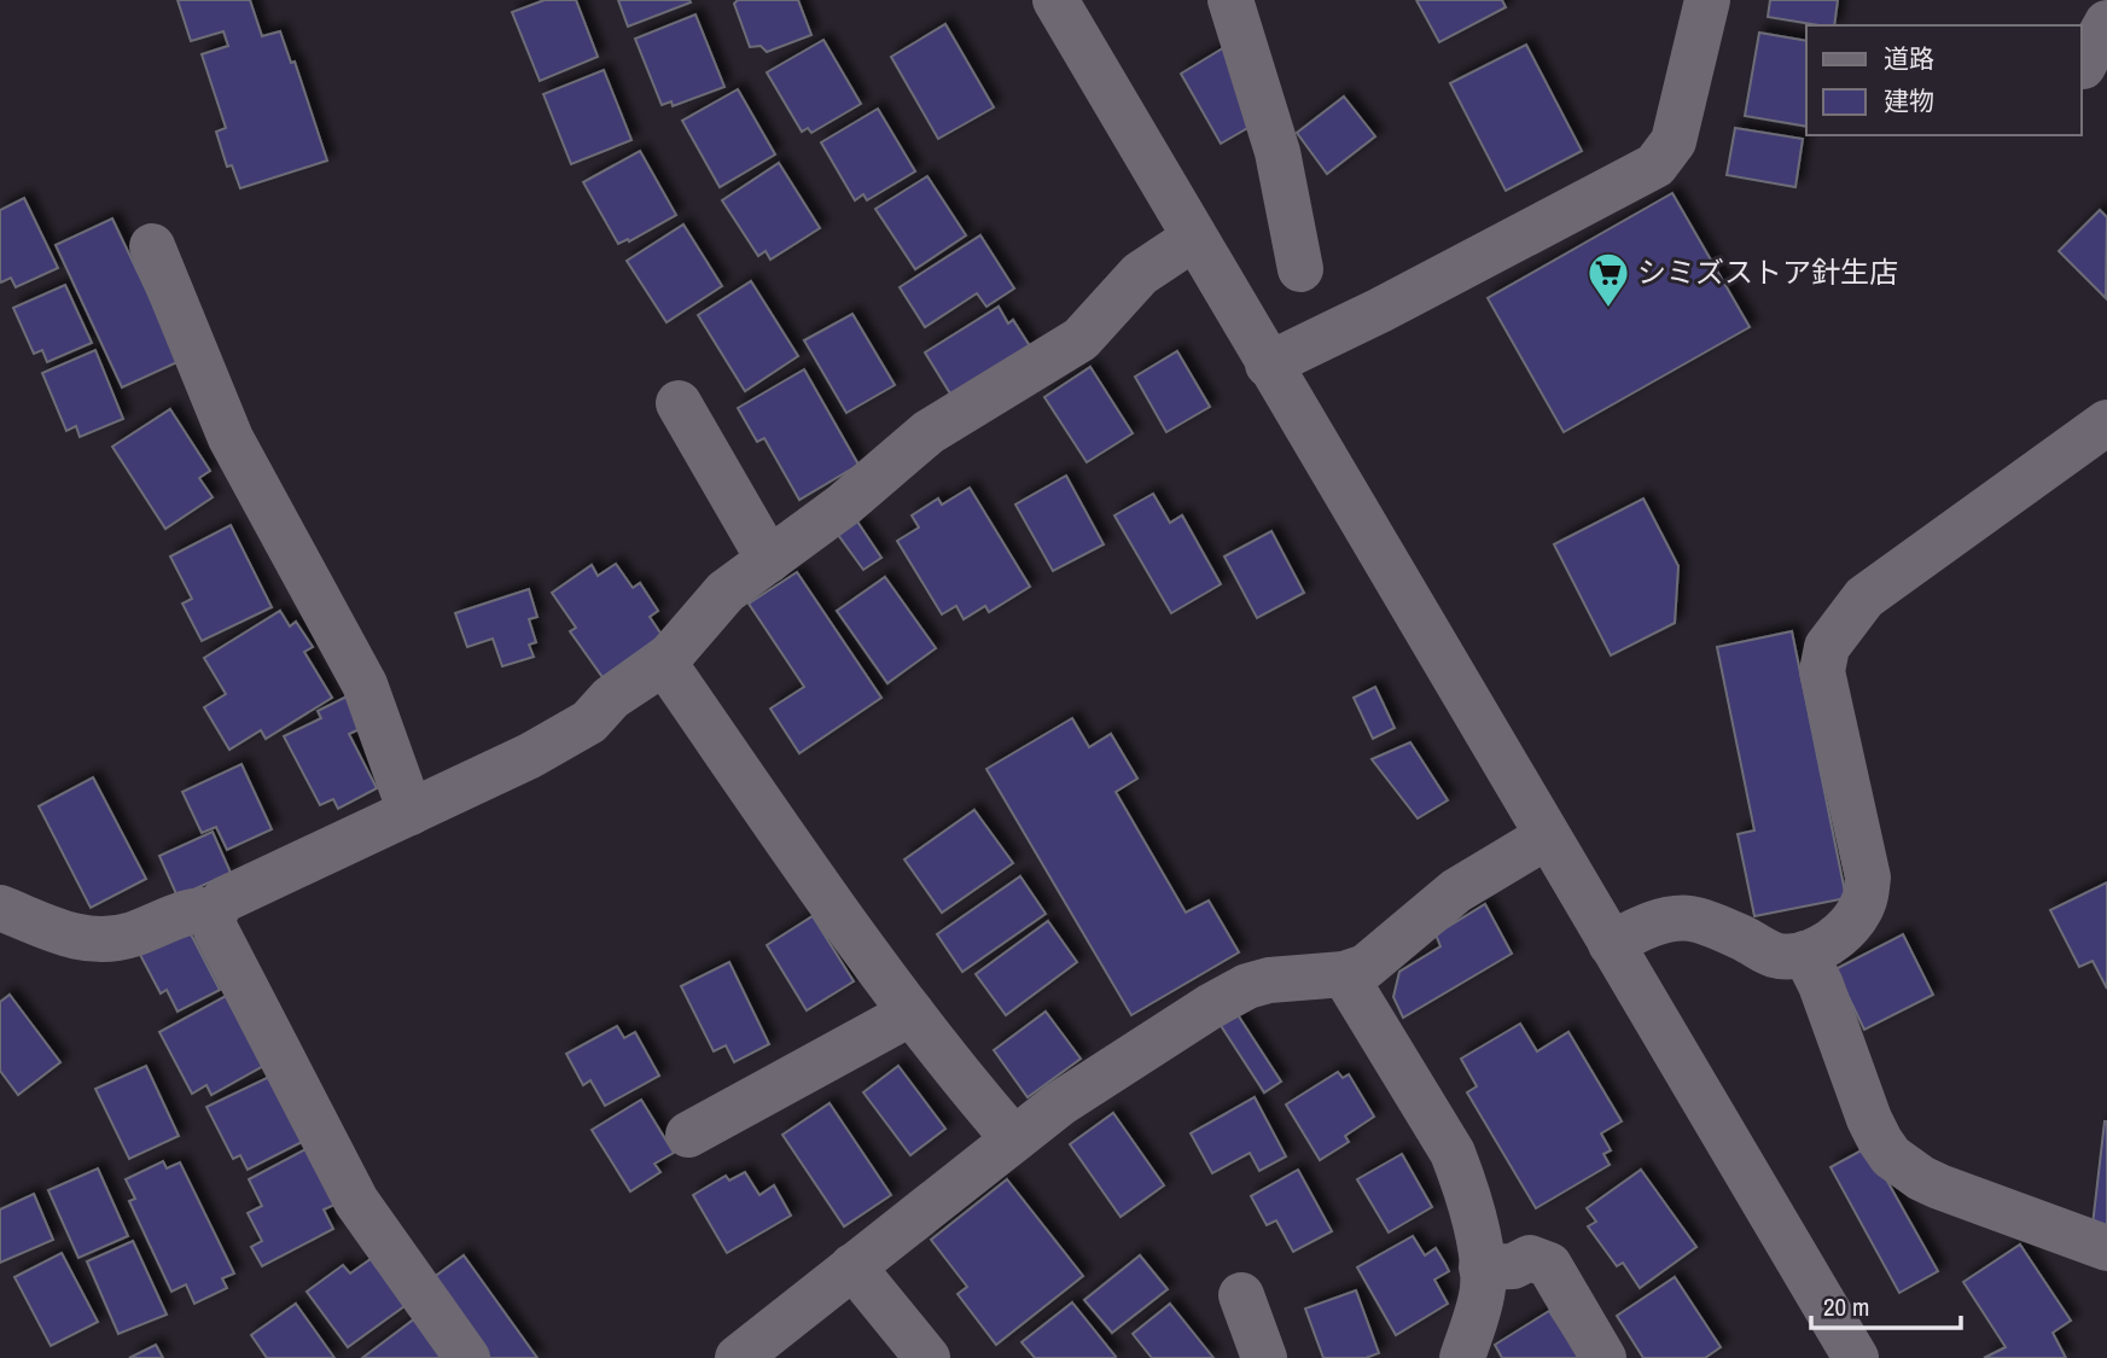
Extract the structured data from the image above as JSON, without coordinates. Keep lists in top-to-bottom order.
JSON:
{
  "places": {
    "supermarket": ["シミズストア針生店"]
  },
  "legend": ["道路", "建物"],
  "scale_bar": "20 m"
}
